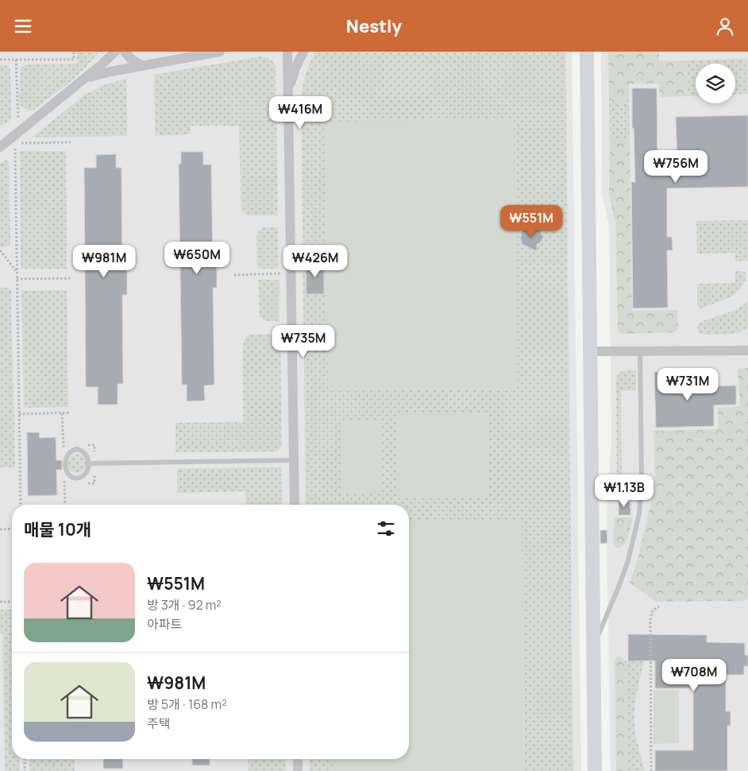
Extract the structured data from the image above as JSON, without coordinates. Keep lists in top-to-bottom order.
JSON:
{
  "page": {
    "header": "Nestly",
    "price": [
      "₩416M",
      "₩756M",
      "₩551M",
      "₩650M",
      "₩981M",
      "₩426M",
      "₩735M",
      "₩731M",
      "₩1.13B",
      "₩708M"
    ],
    "heading": "매물 10개",
    "list": [
      {
        "name": "₩551M",
        "note": "방 3개 · 92 m² · 아파트"
      },
      {
        "name": "₩981M",
        "note": "방 5개 · 168 m² · 주택"
      }
    ]
  }
}
